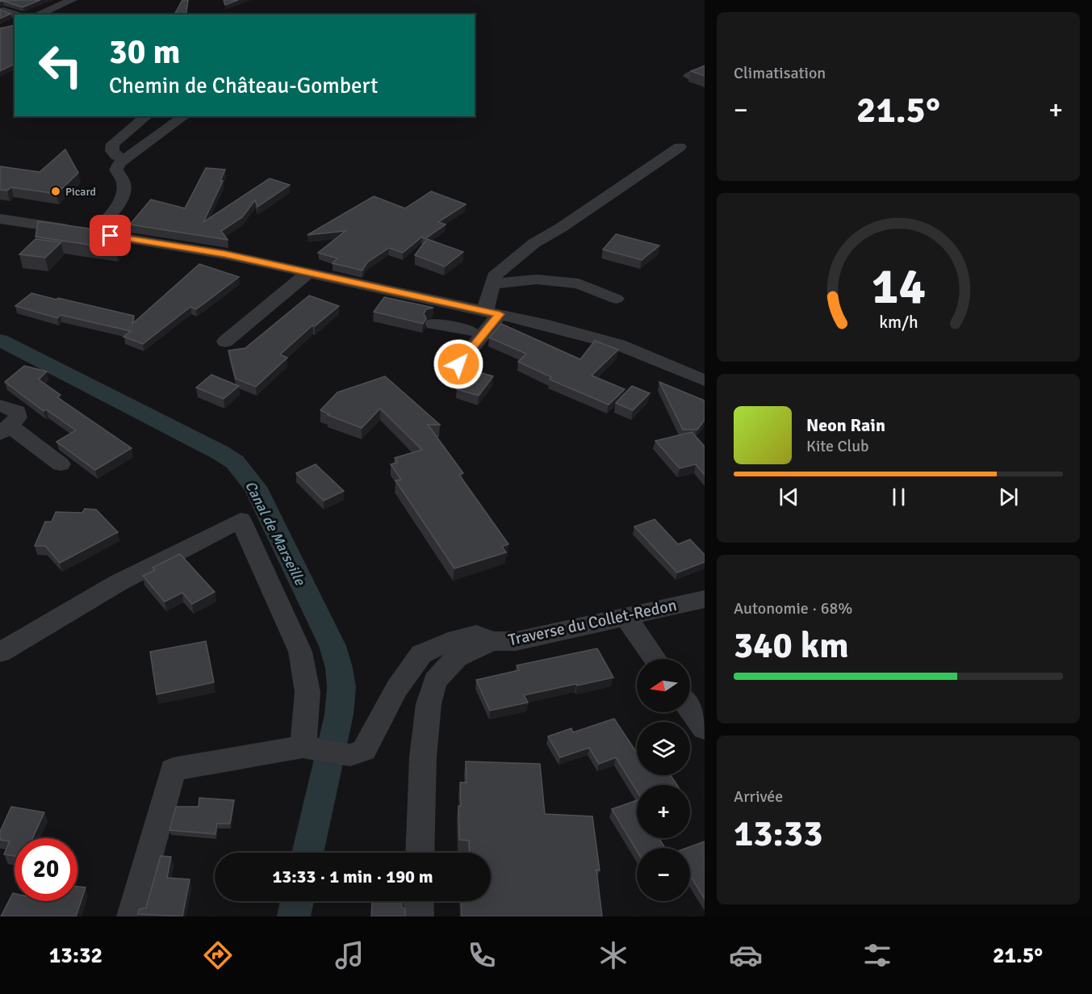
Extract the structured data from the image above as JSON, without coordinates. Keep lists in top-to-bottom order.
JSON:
{
  "streets": {
    "street": ["Traverse du Collet-Redon"]
  },
  "water": ["Canal de Marseille"],
  "places": ["Picard"],
  "north": "left",
  "page": {
    "tile": [
      "Climatisation",
      ["Autonomie · 68%", "340 km"],
      ["Arrivée", "13:33"]
    ],
    "turn": ["30 m", "Chemin de Château-Gombert"],
    "heat": ["−", "21.5°", "+"],
    "song": ["Neon Rain", "Kite Club"],
    "map_buttons": ["+", "−"],
    "limit": "20",
    "trip": "13:33 · 1 min · 190 m",
    "tabs": ["13:32", "21.5°"],
    "gauge": ["14", "km/h"]
  }
}
